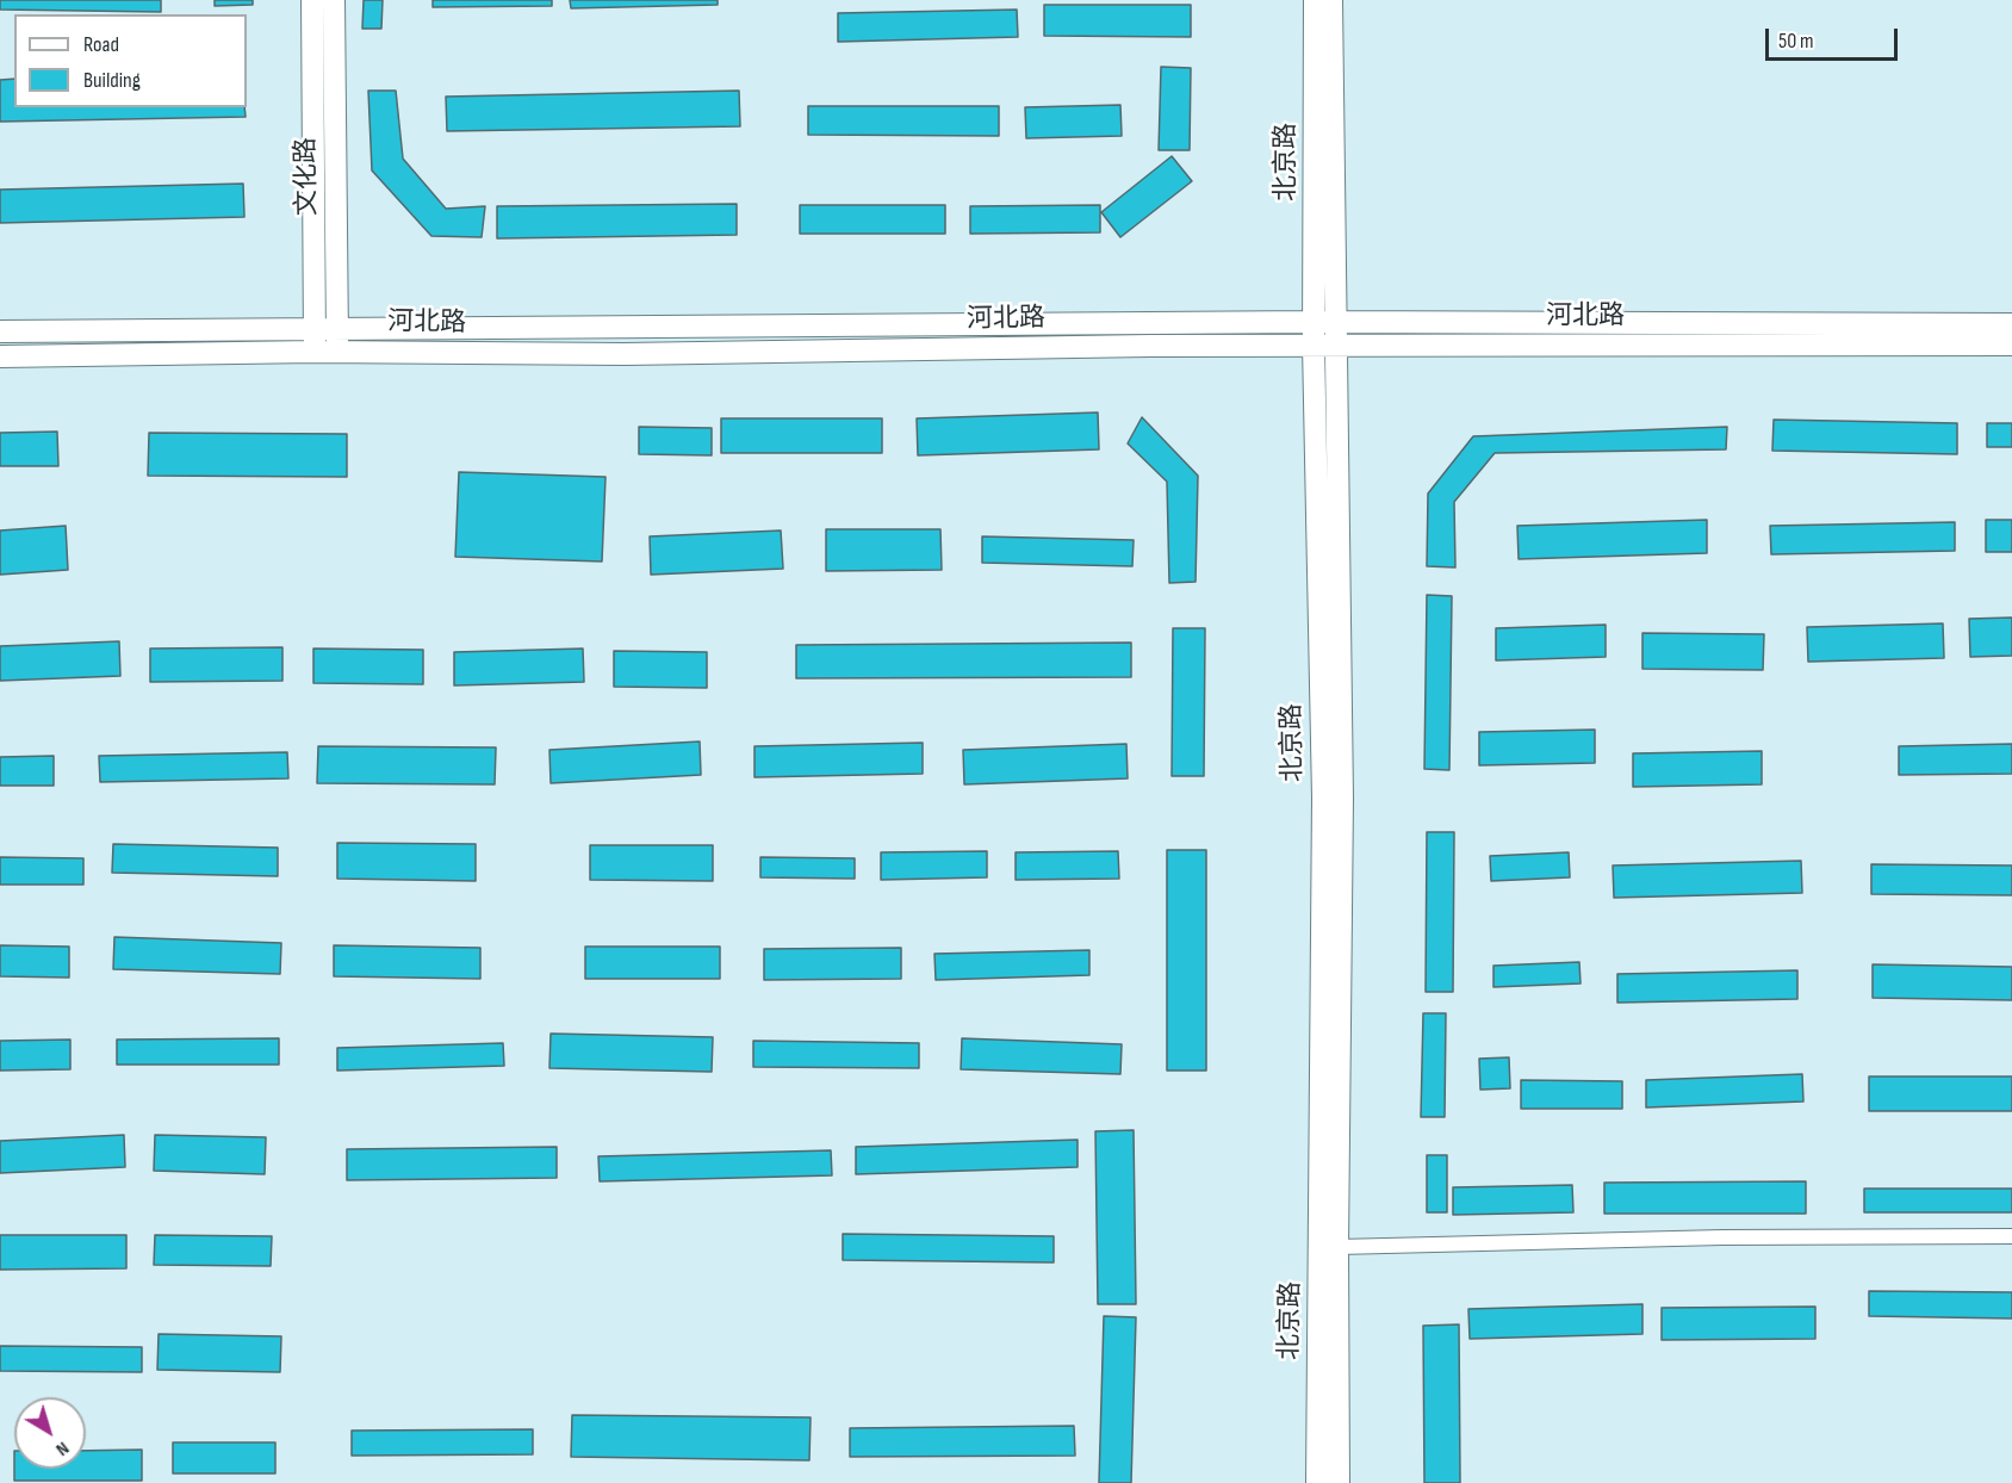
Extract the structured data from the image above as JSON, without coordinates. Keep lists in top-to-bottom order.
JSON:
{
  "streets": {
    "street": ["北京路", "文化路", "河北路"]
  },
  "crossings": [
    ["北京路", "河北路"],
    ["文化路", "河北路"]
  ],
  "legend": ["Road", "Building"],
  "scale_bar": "50 m",
  "north": "bottom right"
}
